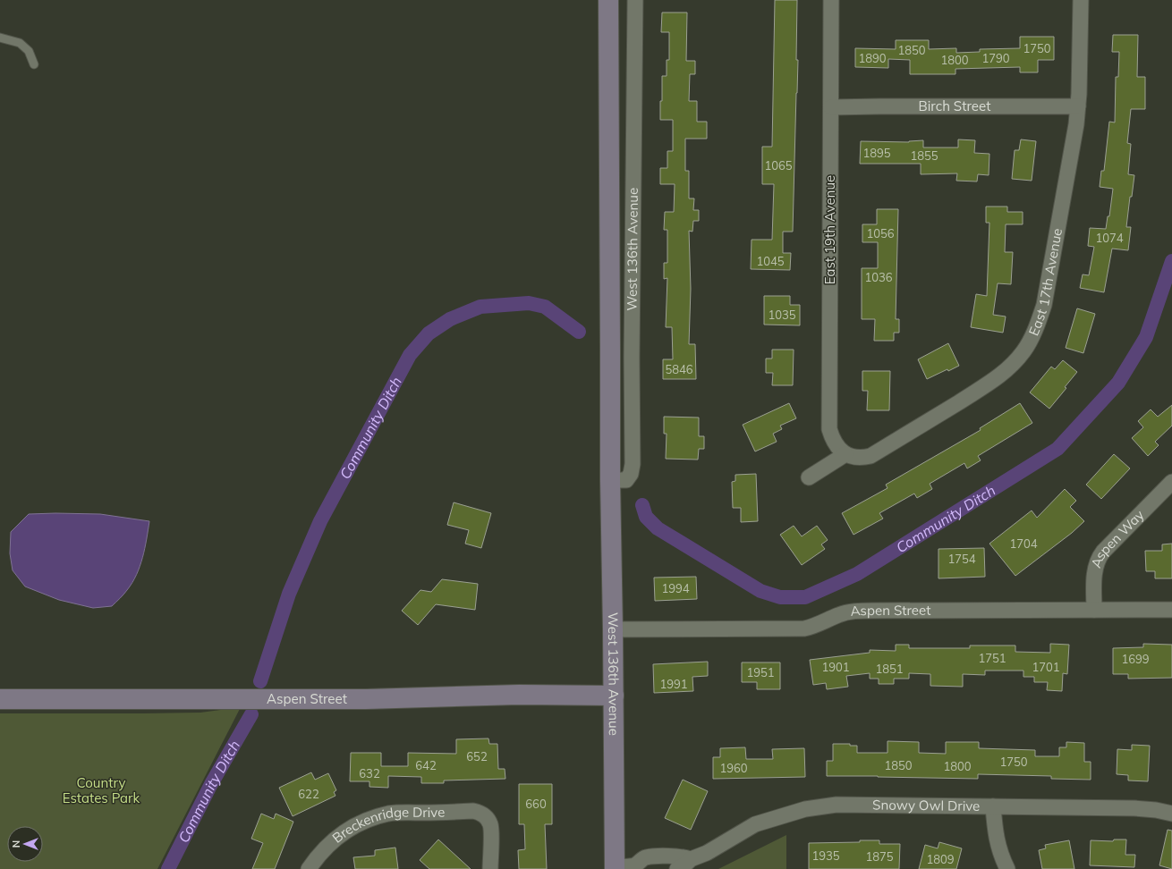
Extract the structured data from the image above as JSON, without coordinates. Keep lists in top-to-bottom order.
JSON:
{
  "streets": {
    "main road": ["West 136th Avenue", "Aspen Street"],
    "street": [
      "Birch Street",
      "East 19th Avenue",
      "East 17th Avenue",
      "Aspen Way",
      "Snowy Owl Drive",
      "Breckenridge Drive"
    ]
  },
  "crossings": [
    ["Birch Street", "East 19th Avenue"],
    ["Birch Street", "East 17th Avenue"],
    ["East 19th Avenue", "East 17th Avenue"],
    ["West 136th Avenue", "Aspen Street"],
    ["Aspen Way", "Aspen Street"]
  ],
  "water": ["Community Ditch"],
  "parks": ["Country Estates Park"],
  "house_numbers": [
    "1750",
    "1850",
    "1890",
    "1790",
    "1800",
    "1895",
    "1855",
    "1065",
    "1056",
    "1074",
    "1045",
    "1036",
    "1035",
    "5846",
    "1704",
    "1754",
    "1994",
    "1751",
    "1699",
    "1901",
    "1701",
    "1851",
    "1951",
    "1991",
    "652",
    "1750",
    "642",
    "1850",
    "1800",
    "1960",
    "632",
    "622",
    "660",
    "1935",
    "1875",
    "1809"
  ],
  "north": "left"
}
